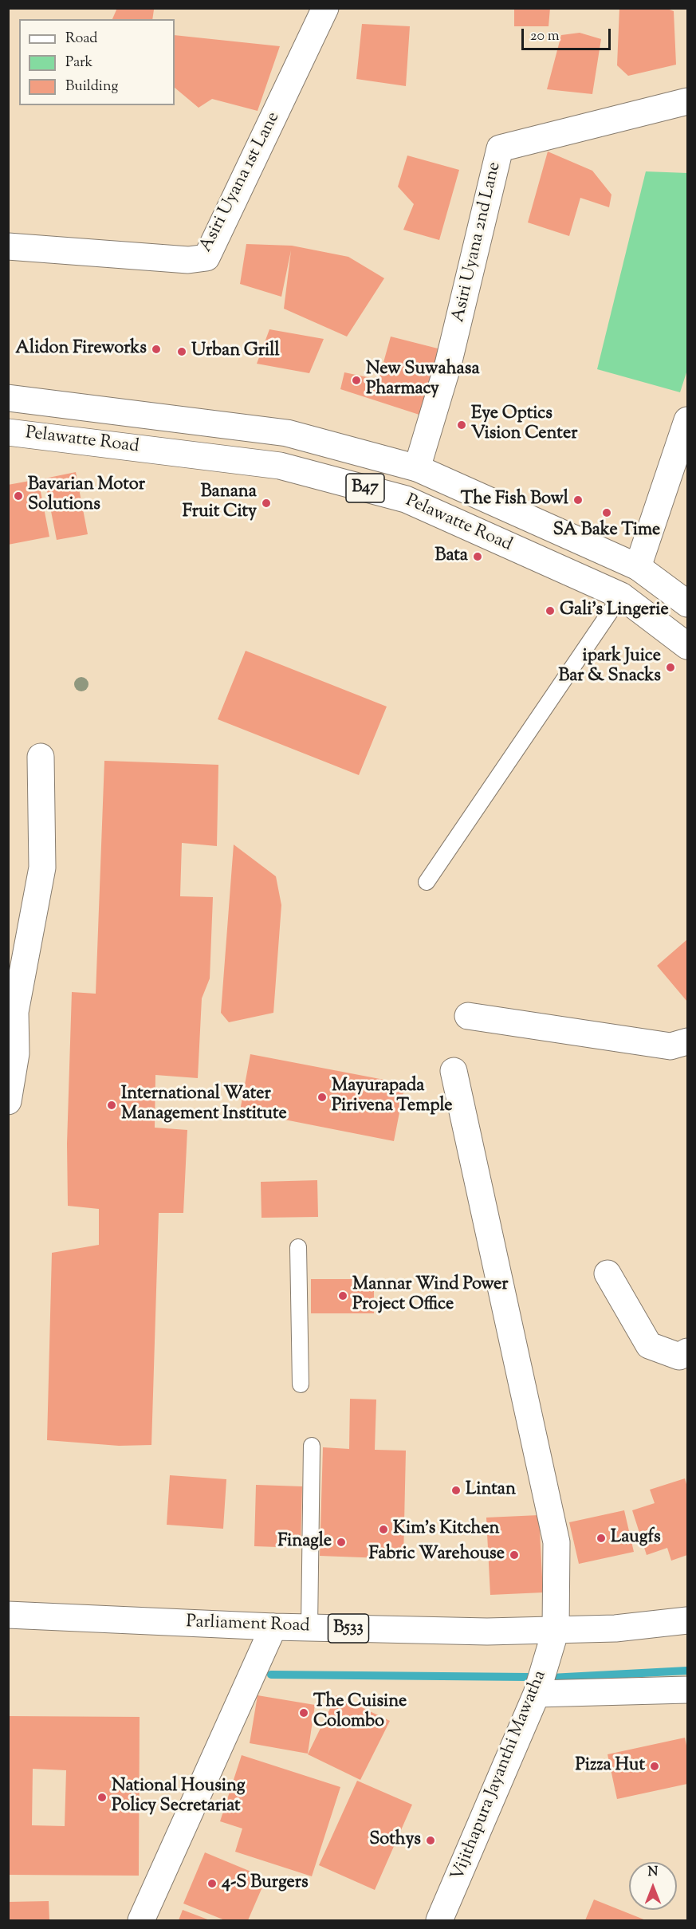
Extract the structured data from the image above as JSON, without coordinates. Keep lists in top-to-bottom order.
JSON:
{
  "streets": {
    "street": [
      "Asiri Uyana 1st Lane",
      "Asiri Uyana 2nd Lane",
      "Pelawatte Road",
      "B47",
      "Parliament Road",
      "B533",
      "Vijithapura Jayanthi Mawatha"
    ]
  },
  "crossings": [
    ["Asiri Uyana 2nd Lane", "Pelawatte Road"],
    ["Parliament Road", "Vijithapura Jayanthi Mawatha"]
  ],
  "places": [
    "Alidon Fireworks",
    "Urban Grill",
    "New Suwahasa Pharmacy",
    "Eye Optics Vision Center",
    "Bavarian Motor Solutions",
    "The Fish Bowl",
    "Banana Fruit City",
    "SA Bake Time",
    "Bata",
    "Gali's Lingerie",
    "ipark Juice Bar & Snacks",
    "Mayurapada Pirivena Temple",
    "International Water Management Institute",
    "Mannar Wind Power Project Office",
    "Lintan",
    "Kim's Kitchen",
    "Laugfs",
    "Finagle",
    "Fabric Warehouse",
    "The Cuisine Colombo",
    "Pizza Hut",
    "National Housing Policy Secretariat",
    "Sothys",
    "4-S Burgers"
  ],
  "legend": ["Road", "Park", "Building"],
  "scale_bar": "20 m",
  "north": "top"
}
